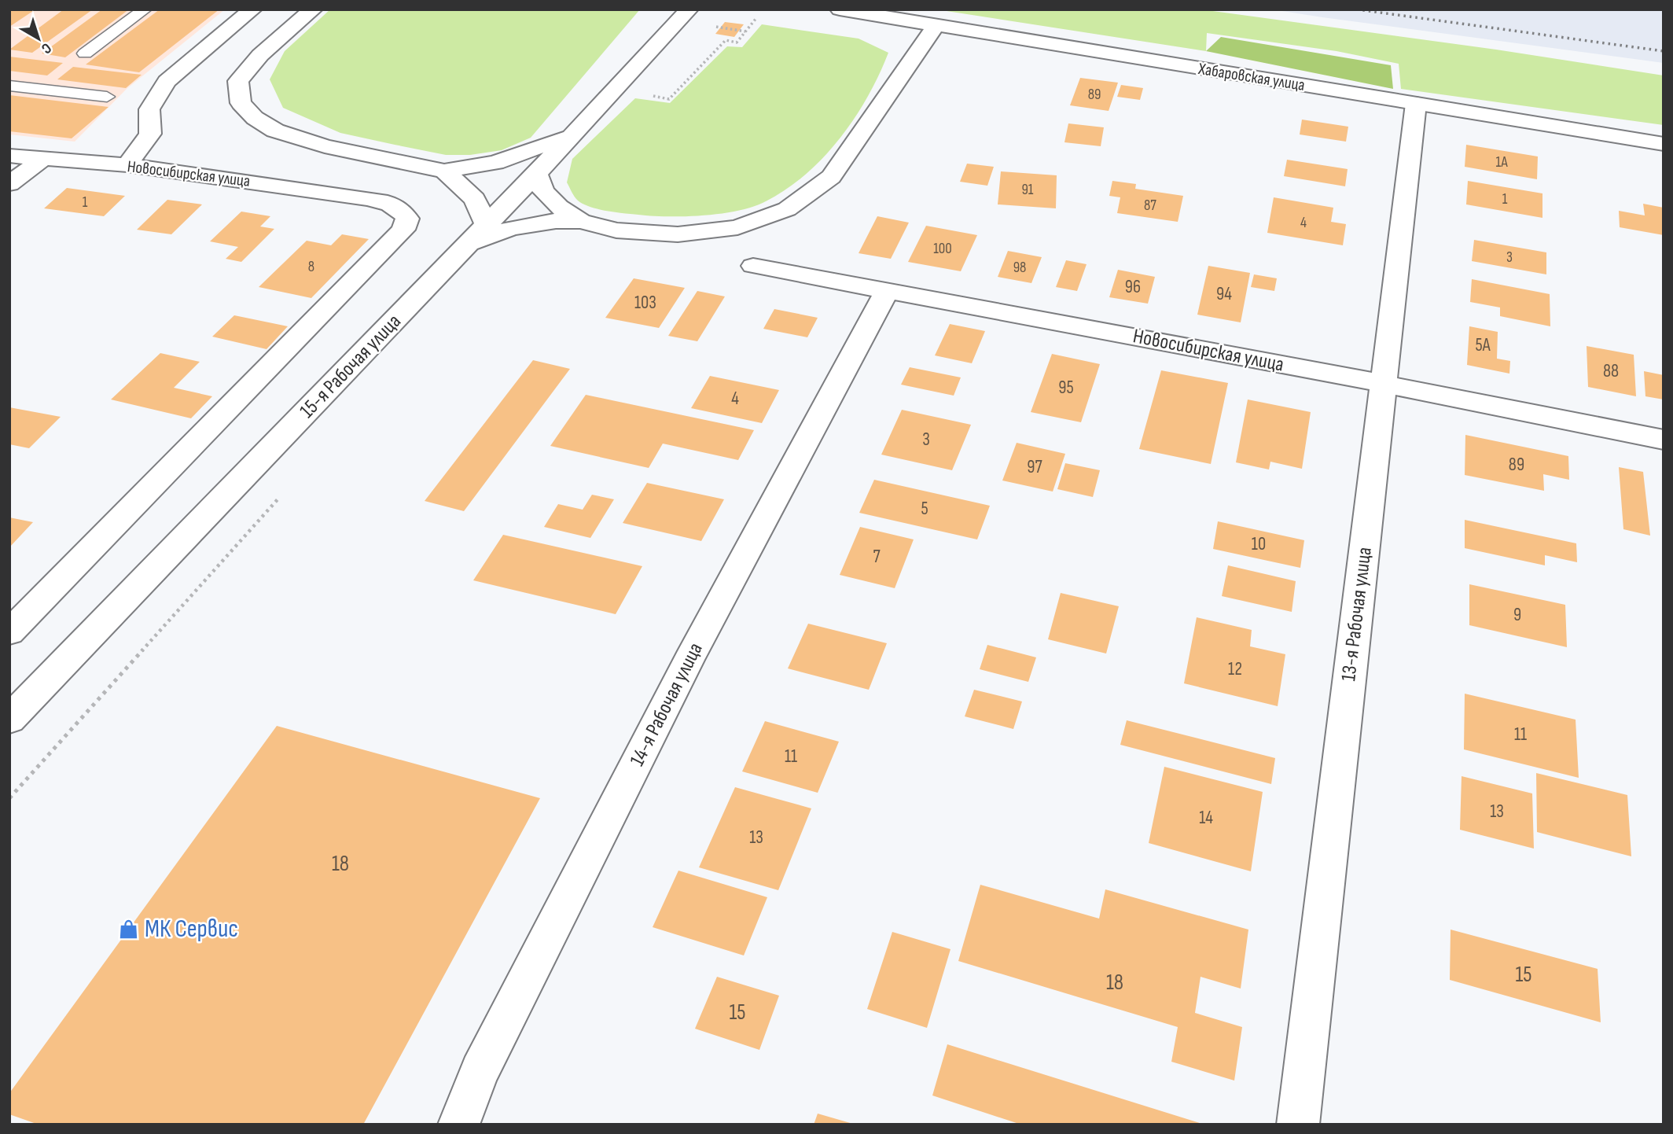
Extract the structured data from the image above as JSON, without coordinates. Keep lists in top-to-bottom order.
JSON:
{
  "streets": {
    "street": [
      "Хабаровская улица",
      "Новосибирская улица",
      "15-я Рабочая улица",
      "13-я Рабочая улица",
      "14-я Рабочая улица"
    ]
  },
  "crossings": [
    ["Хабаровская улица", "13-я Рабочая улица"],
    ["Новосибирская улица", "13-я Рабочая улица"],
    ["Новосибирская улица", "14-я Рабочая улица"]
  ],
  "places": {
    "shop": ["МК Сервис"]
  },
  "house_numbers": [
    "89",
    "1А",
    "91",
    "1",
    "1",
    "87",
    "4",
    "100",
    "3",
    "8",
    "98",
    "96",
    "94",
    "103",
    "5А",
    "88",
    "95",
    "4",
    "3",
    "89",
    "97",
    "5",
    "10",
    "7",
    "9",
    "12",
    "11",
    "11",
    "13",
    "14",
    "13",
    "18",
    "15",
    "18",
    "15"
  ],
  "north": "bottom right"
}
